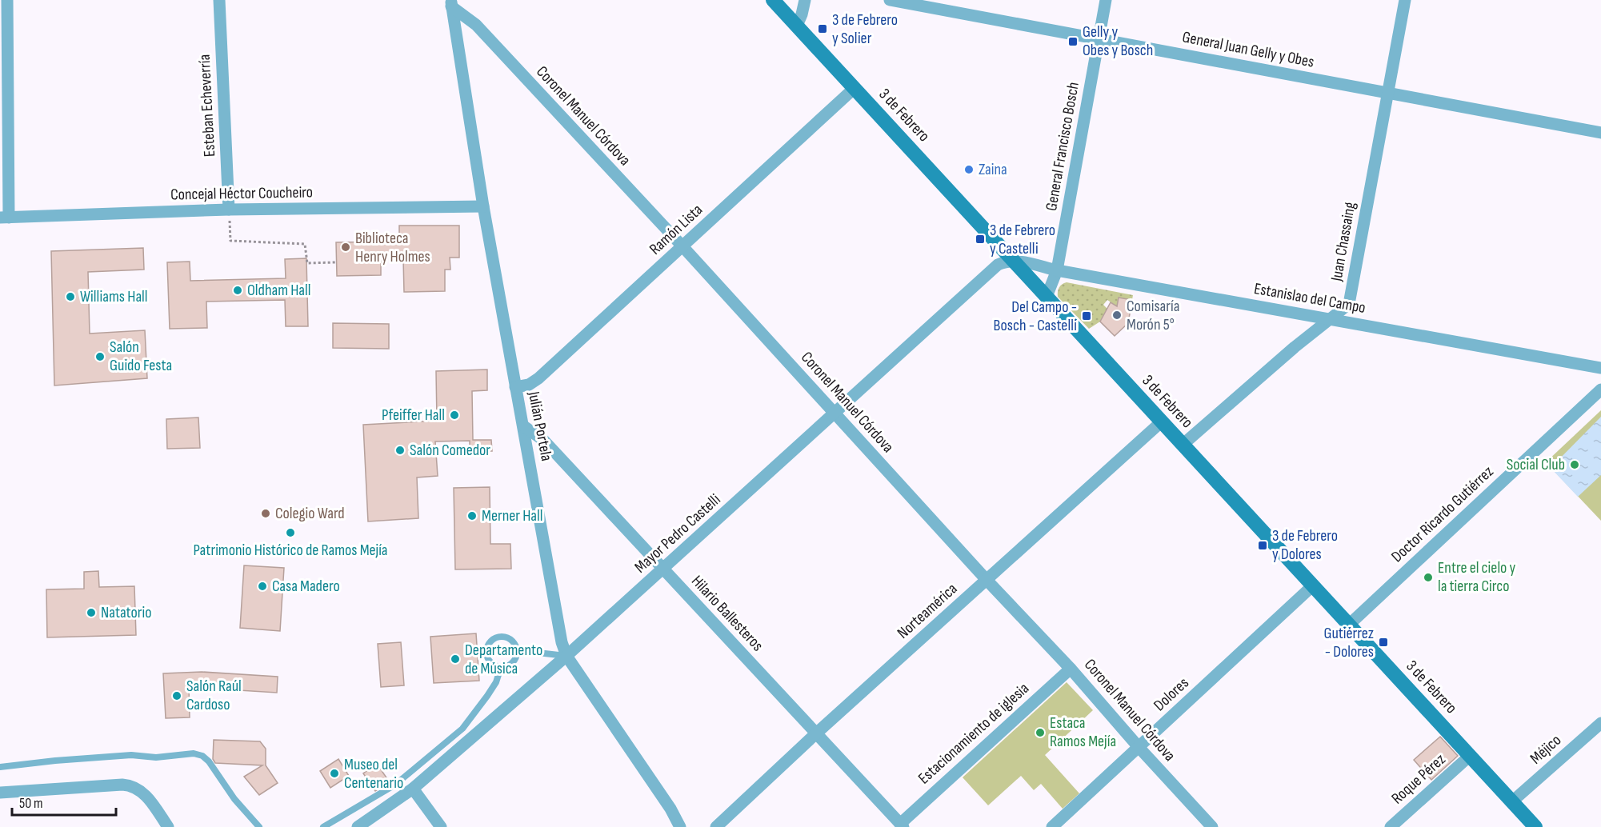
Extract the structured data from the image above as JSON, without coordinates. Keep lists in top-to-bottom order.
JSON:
{
  "streets": {
    "main road": ["3 de Febrero"],
    "street": [
      "General Juan Gelly y Obes",
      "Esteban Echeverría",
      "Coronel Manuel Córdova",
      "General Francisco Bosch",
      "Concejal Héctor Coucheiro",
      "Ramón Lista",
      "Juan Chassaing",
      "Estanislao del Campo",
      "Julián Portela",
      "Doctor Ricardo Gutiérrez",
      "Mayor Pedro Castelli",
      "Norteamérica",
      "Hilario Ballesteros",
      "Dolores",
      "Estacionamiento de iglesia",
      "Méjico",
      "Roque Pérez"
    ]
  },
  "crossings": [
    ["General Juan Gelly y Obes", "General Francisco Bosch"],
    ["General Juan Gelly y Obes", "Juan Chassaing"],
    ["Esteban Echeverría", "Concejal Héctor Coucheiro"],
    ["3 de Febrero", "General Francisco Bosch"],
    ["3 de Febrero", "Ramón Lista"],
    ["3 de Febrero", "Juan Chassaing"],
    ["3 de Febrero", "Estanislao del Campo"],
    ["3 de Febrero", "Doctor Ricardo Gutiérrez"],
    ["3 de Febrero", "Mayor Pedro Castelli"],
    ["3 de Febrero", "Norteamérica"],
    ["3 de Febrero", "Dolores"],
    ["3 de Febrero", "Méjico"],
    ["3 de Febrero", "Roque Pérez"],
    ["Coronel Manuel Córdova", "Ramón Lista"],
    ["Coronel Manuel Córdova", "Julián Portela"],
    ["Coronel Manuel Córdova", "Mayor Pedro Castelli"],
    ["Coronel Manuel Córdova", "Norteamérica"],
    ["Coronel Manuel Córdova", "Dolores"],
    ["Coronel Manuel Córdova", "Estacionamiento de iglesia"],
    ["General Francisco Bosch", "Estanislao del Campo"],
    ["Concejal Héctor Coucheiro", "Julián Portela"],
    ["Ramón Lista", "Julián Portela"],
    ["Juan Chassaing", "Estanislao del Campo"],
    ["Estanislao del Campo", "Mayor Pedro Castelli"],
    ["Julián Portela", "Mayor Pedro Castelli"],
    ["Julián Portela", "Hilario Ballesteros"],
    ["Mayor Pedro Castelli", "Hilario Ballesteros"],
    ["Norteamérica", "Hilario Ballesteros"],
    ["Hilario Ballesteros", "Estacionamiento de iglesia"]
  ],
  "places": {
    "transit": [
      "3 de Febrero y Solier",
      "Gelly y Obes y Bosch",
      "3 de Febrero y Castelli",
      "Del Campo - Bosch - Castelli",
      "3 de Febrero y Dolores",
      "Gutiérrez - Dolores"
    ],
    "other": [
      "Zaina",
      "Biblioteca Henry Holmes",
      "Oldham Hall",
      "Williams Hall",
      "Comisaría Morón 5°",
      "Salón Guido Festa",
      "Pfeiffer Hall",
      "Salón Comedor",
      "Social Club",
      "Colegio Ward",
      "Merner Hall",
      "Patrimonio Histórico de Ramos Mejía",
      "Entre el cielo y la tierra Circo",
      "Casa Madero",
      "Natatorio",
      "Departamento de Música",
      "Salón Raúl Cardoso",
      "Estaca Ramos Mejía",
      "Museo del Centenario"
    ]
  },
  "scale_bar": "50 m"
}
